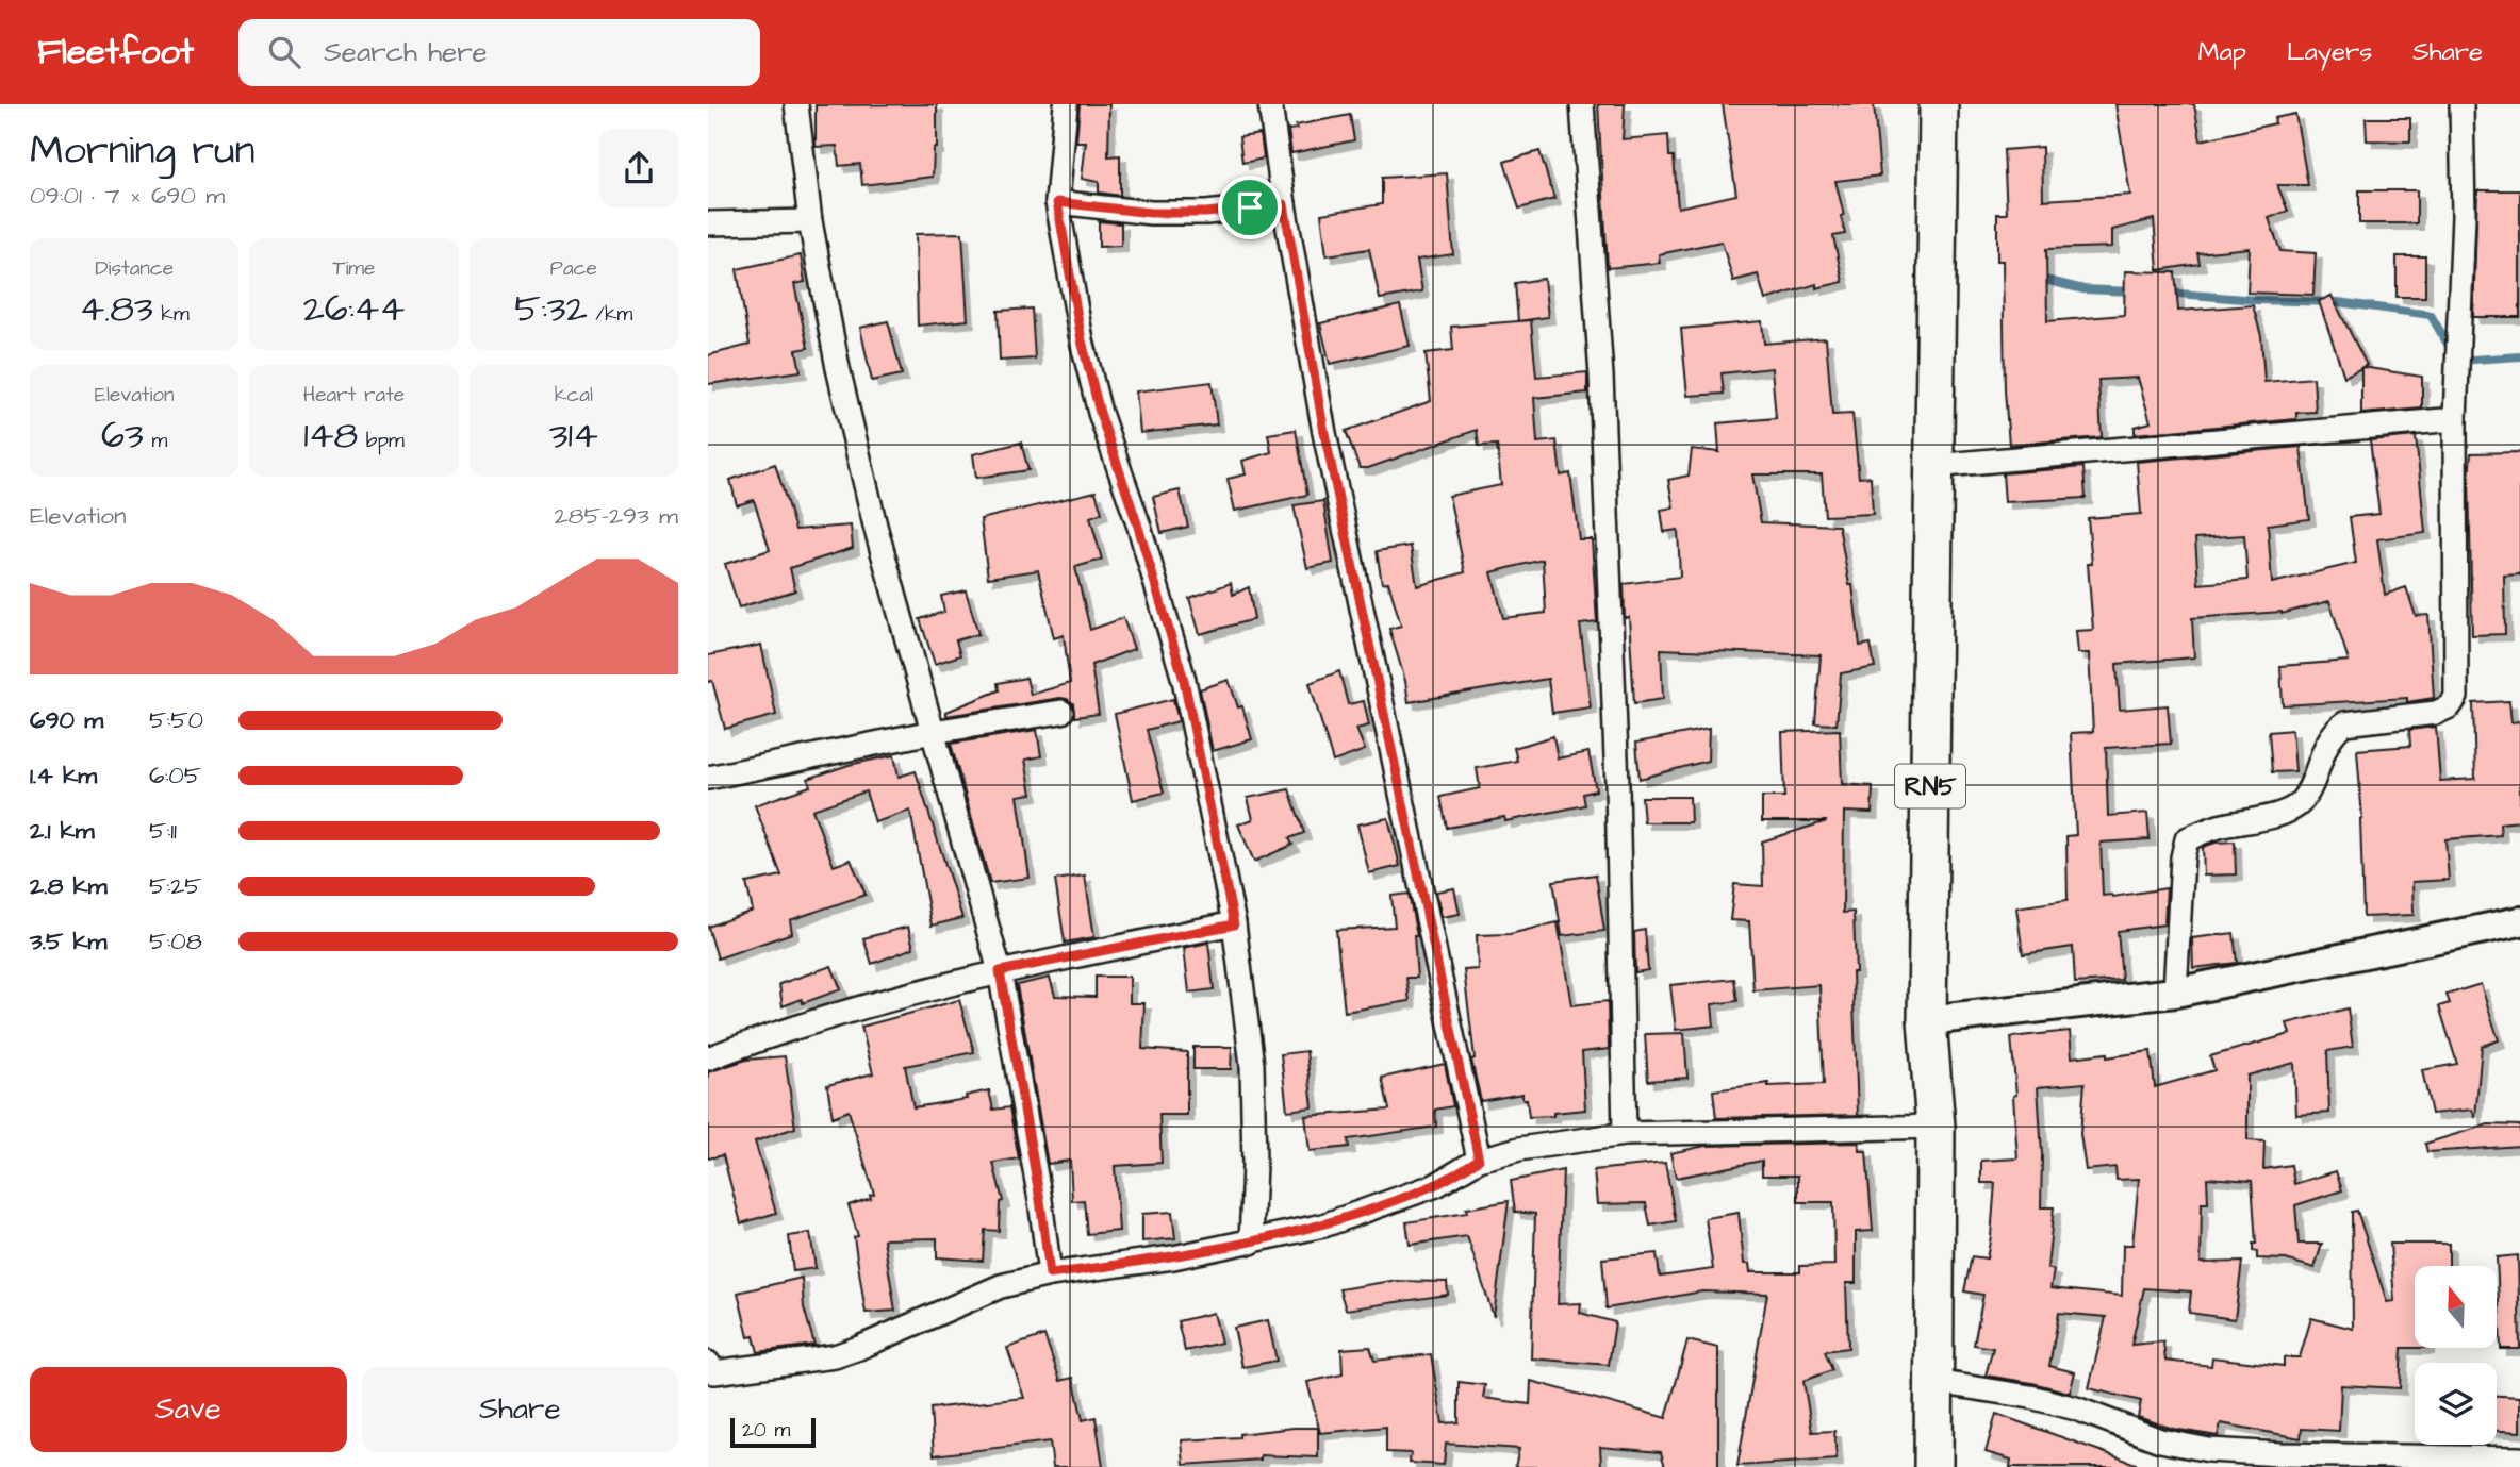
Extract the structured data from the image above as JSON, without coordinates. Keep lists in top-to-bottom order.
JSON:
{
  "streets": {
    "highway": ["RN5"]
  },
  "scale_bar": "20 m",
  "north": "top",
  "page": {
    "header": "Fleetfoot",
    "search": "Search here",
    "nav": ["Map", "Layers", "Share"],
    "heading": ["Morning run", "09:01 · 7 × 690 m"],
    "stats": [
      ["Distance", "4.83 km"],
      ["Time", "26:44"],
      ["Pace", "5:32 /km"],
      ["Elevation", "63 m"],
      ["Heart rate", "148 bpm"],
      ["kcal", "314"]
    ],
    "chart": ["Elevation", "285–293 m"],
    "list": [
      {
        "name": "690 m",
        "note": "5:50"
      },
      {
        "name": "1.4 km",
        "note": "6:05"
      },
      {
        "name": "2.1 km",
        "note": "5:11"
      },
      {
        "name": "2.8 km",
        "note": "5:25"
      },
      {
        "name": "3.5 km",
        "note": "5:08"
      }
    ],
    "buttons": ["Save", "Share"],
    "scale": "20 m"
  }
}
